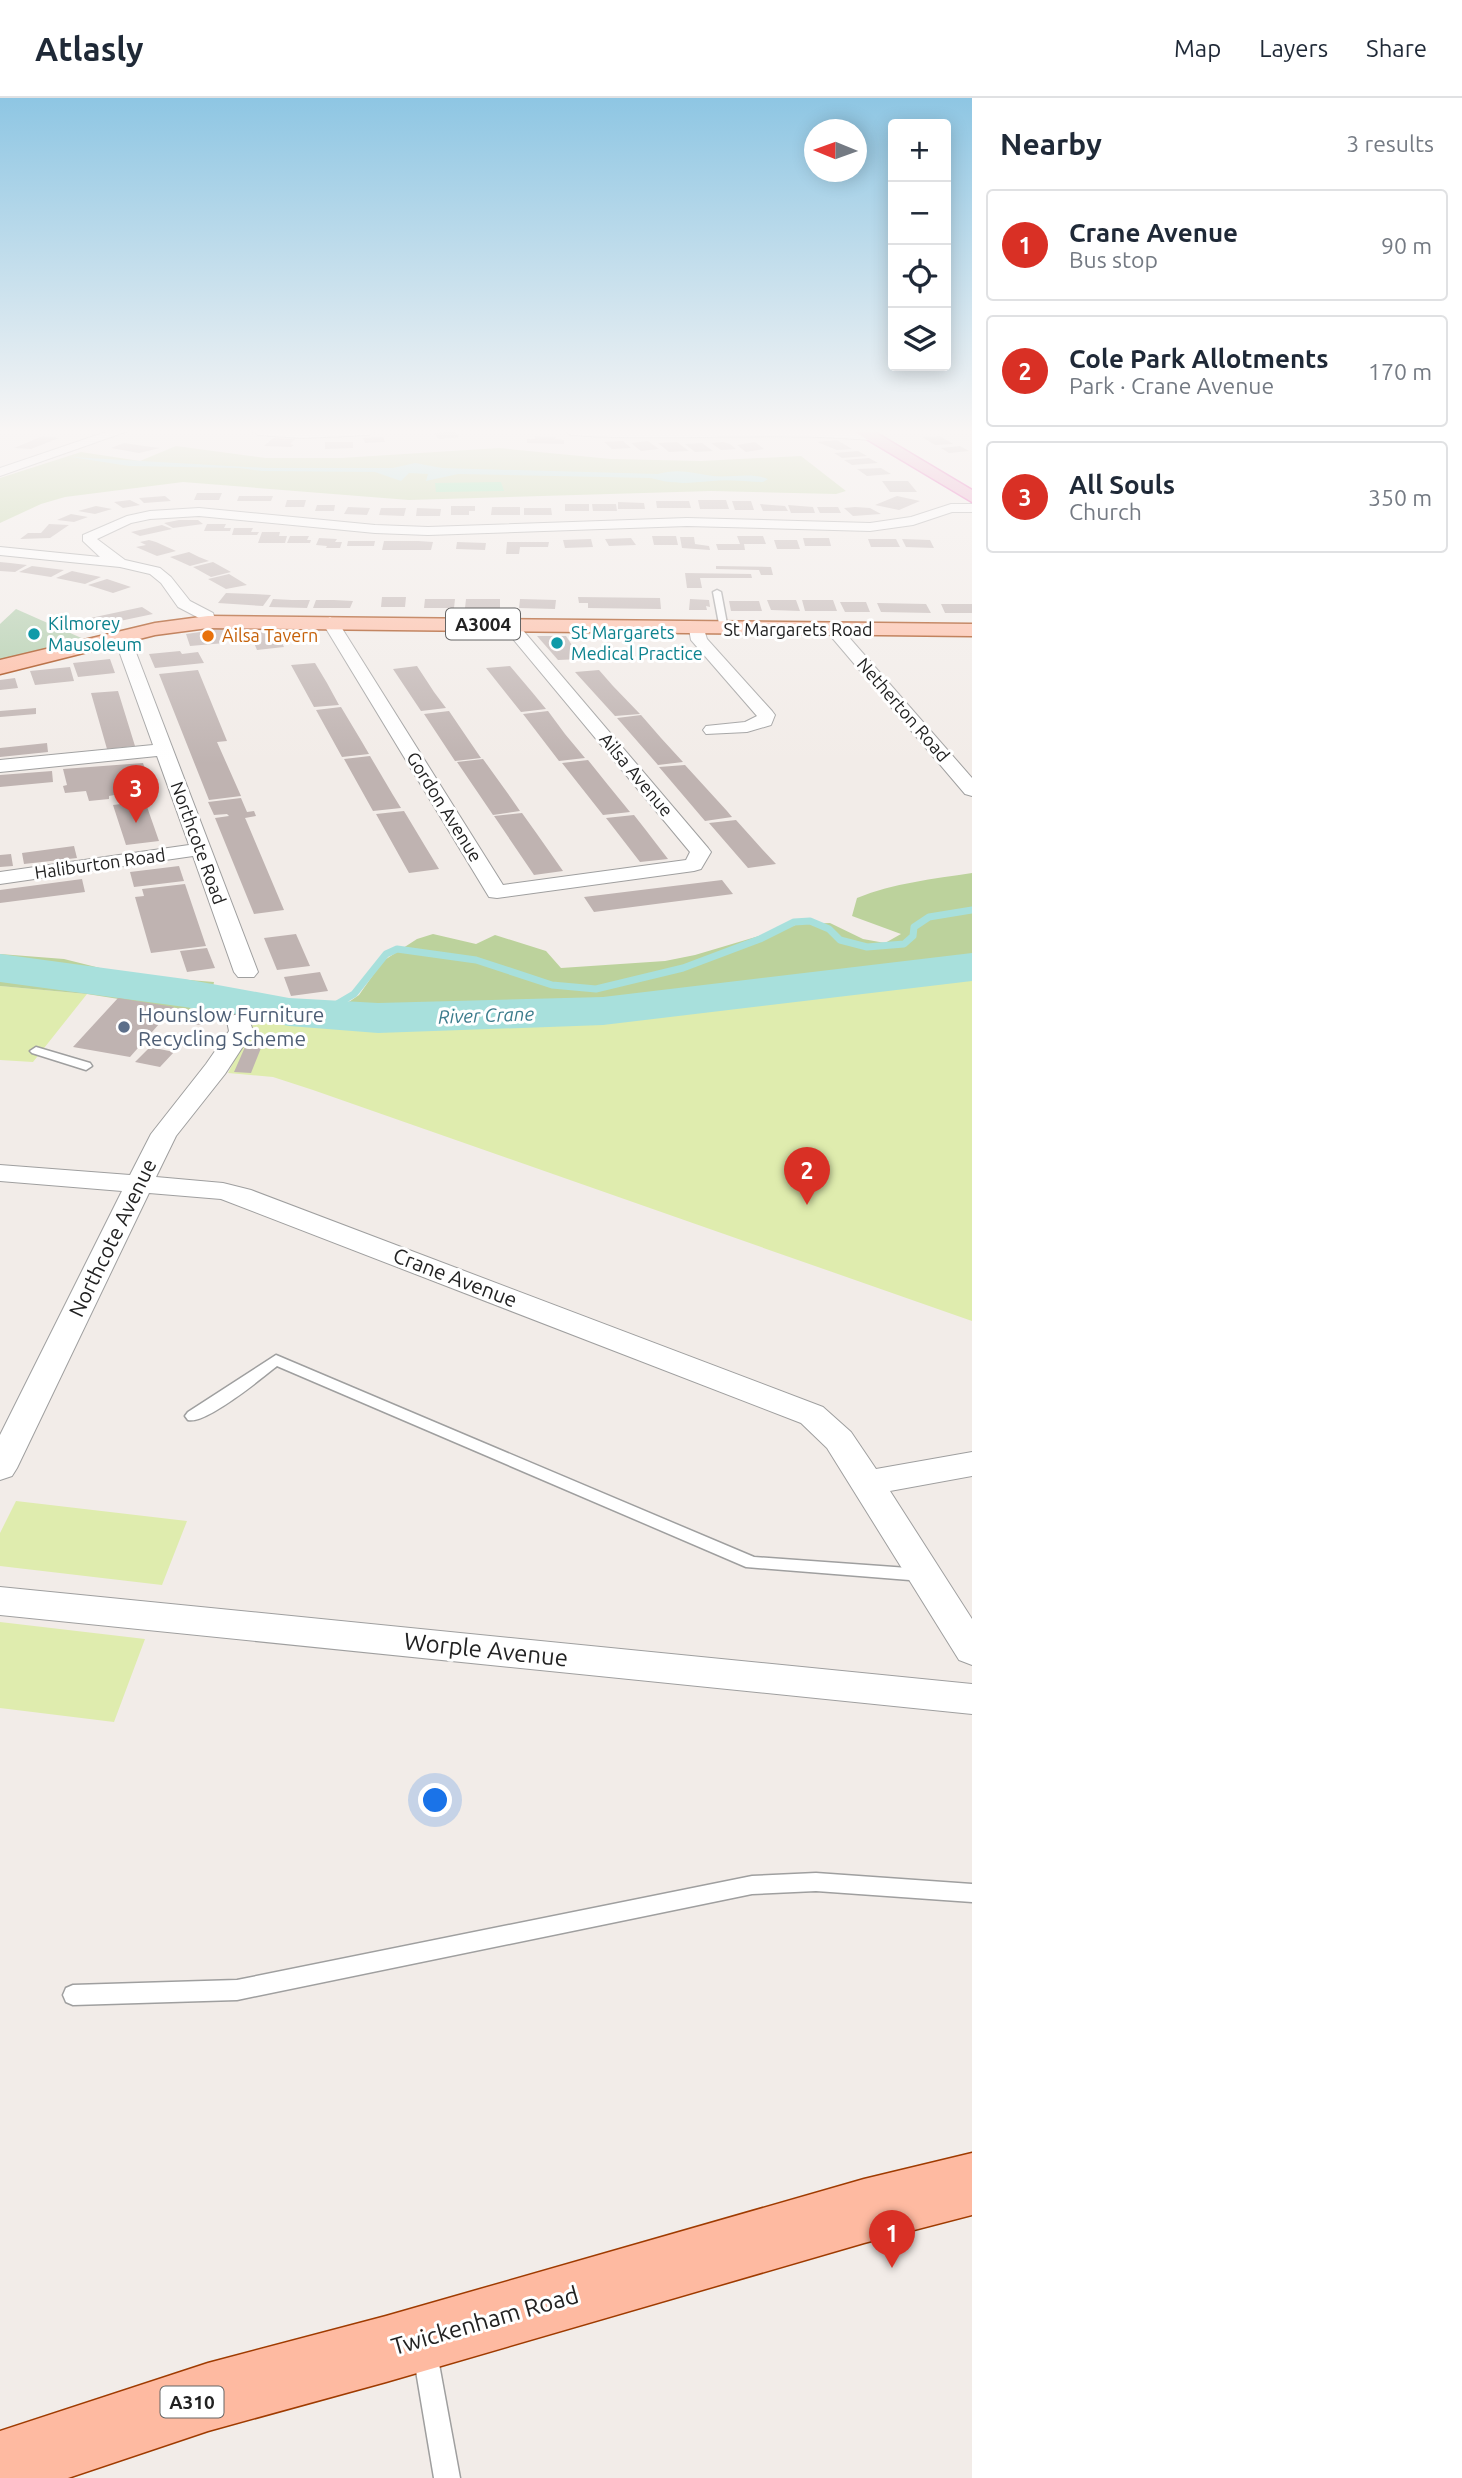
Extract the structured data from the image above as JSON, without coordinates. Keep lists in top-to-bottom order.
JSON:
{
  "streets": {
    "main road": [
      "A3004",
      "St Margarets Road",
      "Twickenham Road",
      "A310"
    ],
    "street": [
      "Netherton Road",
      "Ailsa Avenue",
      "Gordon Avenue",
      "Northcote Road",
      "Haliburton Road",
      "Northcote Avenue",
      "Crane Avenue",
      "Worple Avenue"
    ]
  },
  "crossings": [
    ["St Margarets Road", "Netherton Road"],
    ["St Margarets Road", "Ailsa Avenue"],
    ["St Margarets Road", "Gordon Avenue"],
    ["St Margarets Road", "Northcote Road"],
    ["Ailsa Avenue", "Gordon Avenue"],
    ["Northcote Road", "Haliburton Road"],
    ["Northcote Avenue", "Crane Avenue"]
  ],
  "water": ["River Crane"],
  "places": [
    "Kilmorey Mausoleum",
    "Ailsa Tavern",
    "St Margarets Medical Practice",
    "Hounslow Furniture Recycling Scheme"
  ],
  "north": "left",
  "page": {
    "header": "Atlasly",
    "nav": ["Map", "Layers", "Share"],
    "heading": ["Nearby", "3 results"],
    "map_buttons": ["+", "−"],
    "list": [
      {
        "mark": "1",
        "name": "Crane Avenue",
        "note": "Bus stop",
        "value": "90 m"
      },
      {
        "mark": "2",
        "name": "Cole Park Allotments",
        "note": "Park · Crane Avenue",
        "value": "170 m"
      },
      {
        "mark": "3",
        "name": "All Souls",
        "note": "Church",
        "value": "350 m"
      }
    ],
    "pins": ["3", "2", "1"]
  }
}
